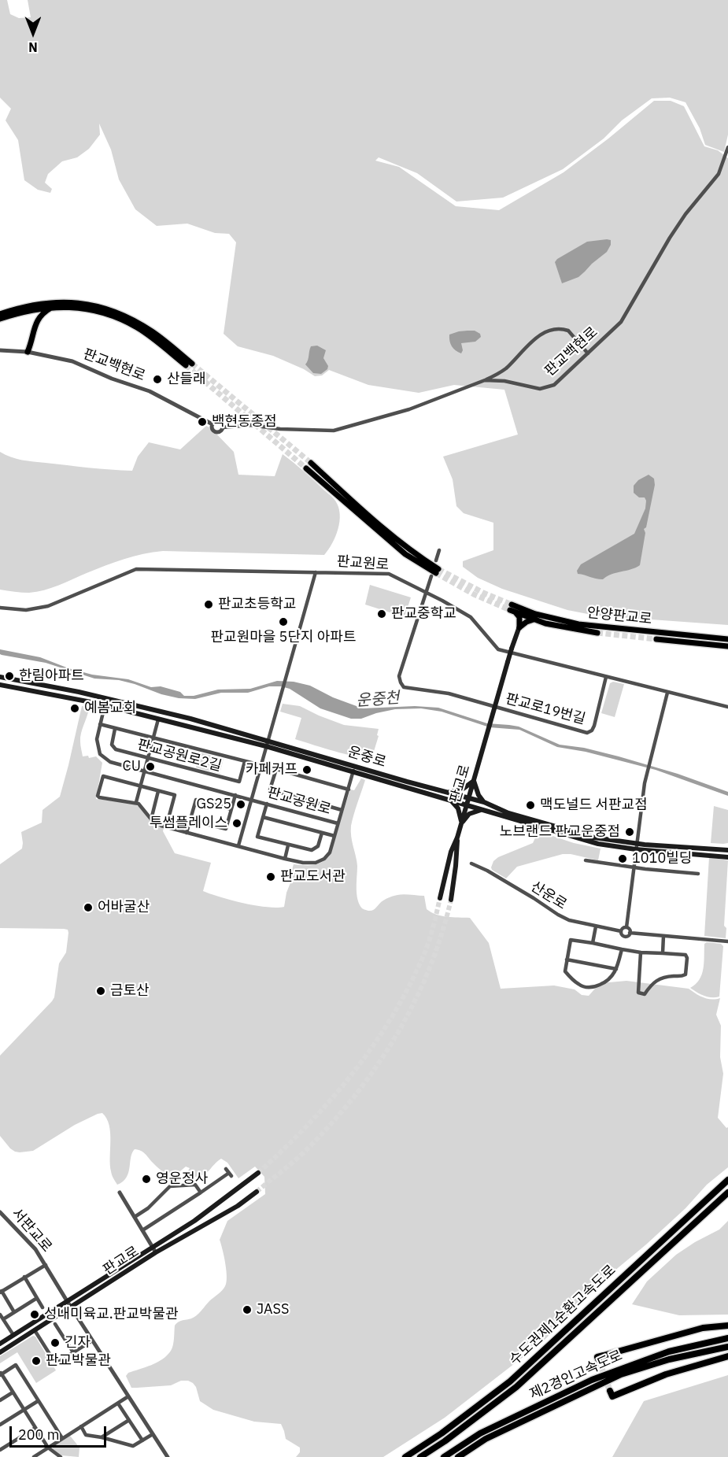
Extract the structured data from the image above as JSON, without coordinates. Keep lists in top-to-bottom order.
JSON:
{
  "streets": {
    "highway": ["수도권제1순환고속도로", "제2경인고속도로"],
    "main road": ["안양판교로", "운중로", "판교로"],
    "street": [
      "판교백현로",
      "판교원로",
      "판교로19번길",
      "판교공원로2길",
      "판교공원로",
      "산운로",
      "서판교로"
    ]
  },
  "crossings": [
    ["판교원로", "판교로19번길"],
    ["판교원로", "판교공원로"],
    ["판교로19번길", "판교로"],
    ["판교공원로2길", "판교공원로"],
    ["운중로", "판교로"],
    ["운중로", "판교공원로"],
    ["판교로", "서판교로"]
  ],
  "water": ["운중천"],
  "places": [
    "산들래",
    "백현동종점",
    "판교초등학교",
    "판교중학교",
    "판교원마을 5단지 아파트",
    "한림아파트",
    "예봄교회",
    "CU",
    "카페커프",
    "GS25",
    "맥도널드 서판교점",
    "투썸플레이스",
    "노브랜드 판교운중점",
    "1010빌딩",
    "판교도서관",
    "어바굴산",
    "금토산",
    "영운정사",
    "JASS",
    "성내미육교.판교박물관",
    "긴자",
    "판교박물관"
  ],
  "scale_bar": "200 m",
  "north": "bottom"
}
